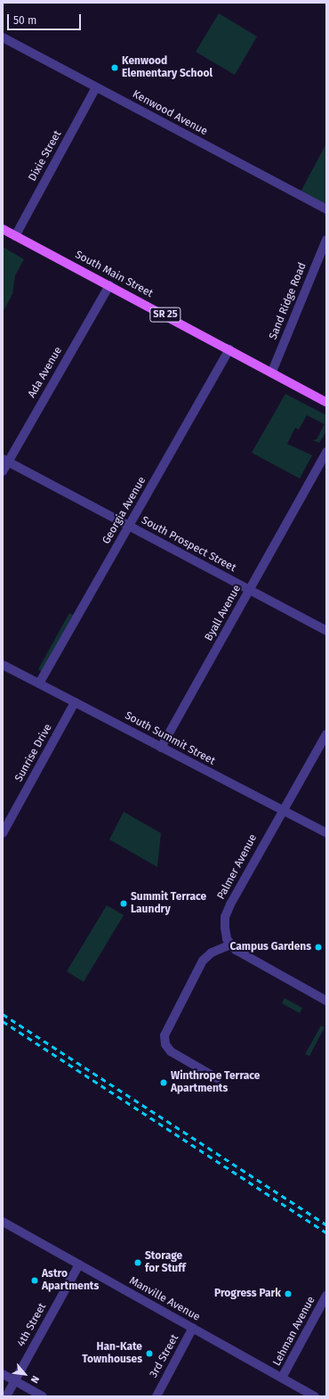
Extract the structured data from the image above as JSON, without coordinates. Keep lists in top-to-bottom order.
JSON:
{
  "streets": {
    "main road": ["South Main Street", "SR 25"],
    "street": [
      "Kenwood Avenue",
      "Dixie Street",
      "Sand Ridge Road",
      "Ada Avenue",
      "Georgia Avenue",
      "South Prospect Street",
      "Byall Avenue",
      "South Summit Street",
      "Sunrise Drive",
      "Palmer Avenue",
      "Manville Avenue",
      "4th Street",
      "Lehman Avenue",
      "3rd Street"
    ]
  },
  "crossings": [
    ["Kenwood Avenue", "Dixie Street"],
    ["Dixie Street", "South Main Street"],
    ["South Main Street", "Sand Ridge Road"],
    ["South Main Street", "Ada Avenue"],
    ["South Main Street", "Georgia Avenue"],
    ["Ada Avenue", "South Prospect Street"],
    ["Georgia Avenue", "South Prospect Street"],
    ["Georgia Avenue", "South Summit Street"],
    ["South Prospect Street", "Byall Avenue"],
    ["Byall Avenue", "South Summit Street"],
    ["South Summit Street", "Sunrise Drive"],
    ["South Summit Street", "Palmer Avenue"],
    ["Manville Avenue", "4th Street"],
    ["Manville Avenue", "Lehman Avenue"],
    ["Manville Avenue", "3rd Street"]
  ],
  "places": [
    "Kenwood Elementary School",
    "Summit Terrace Laundry",
    "Campus Gardens",
    "Winthrope Terrace Apartments",
    "Storage for Stuff",
    "Astro Apartments",
    "Progress Park",
    "Han-Kate Townhouses"
  ],
  "scale_bar": "50 m",
  "north": "bottom right"
}
